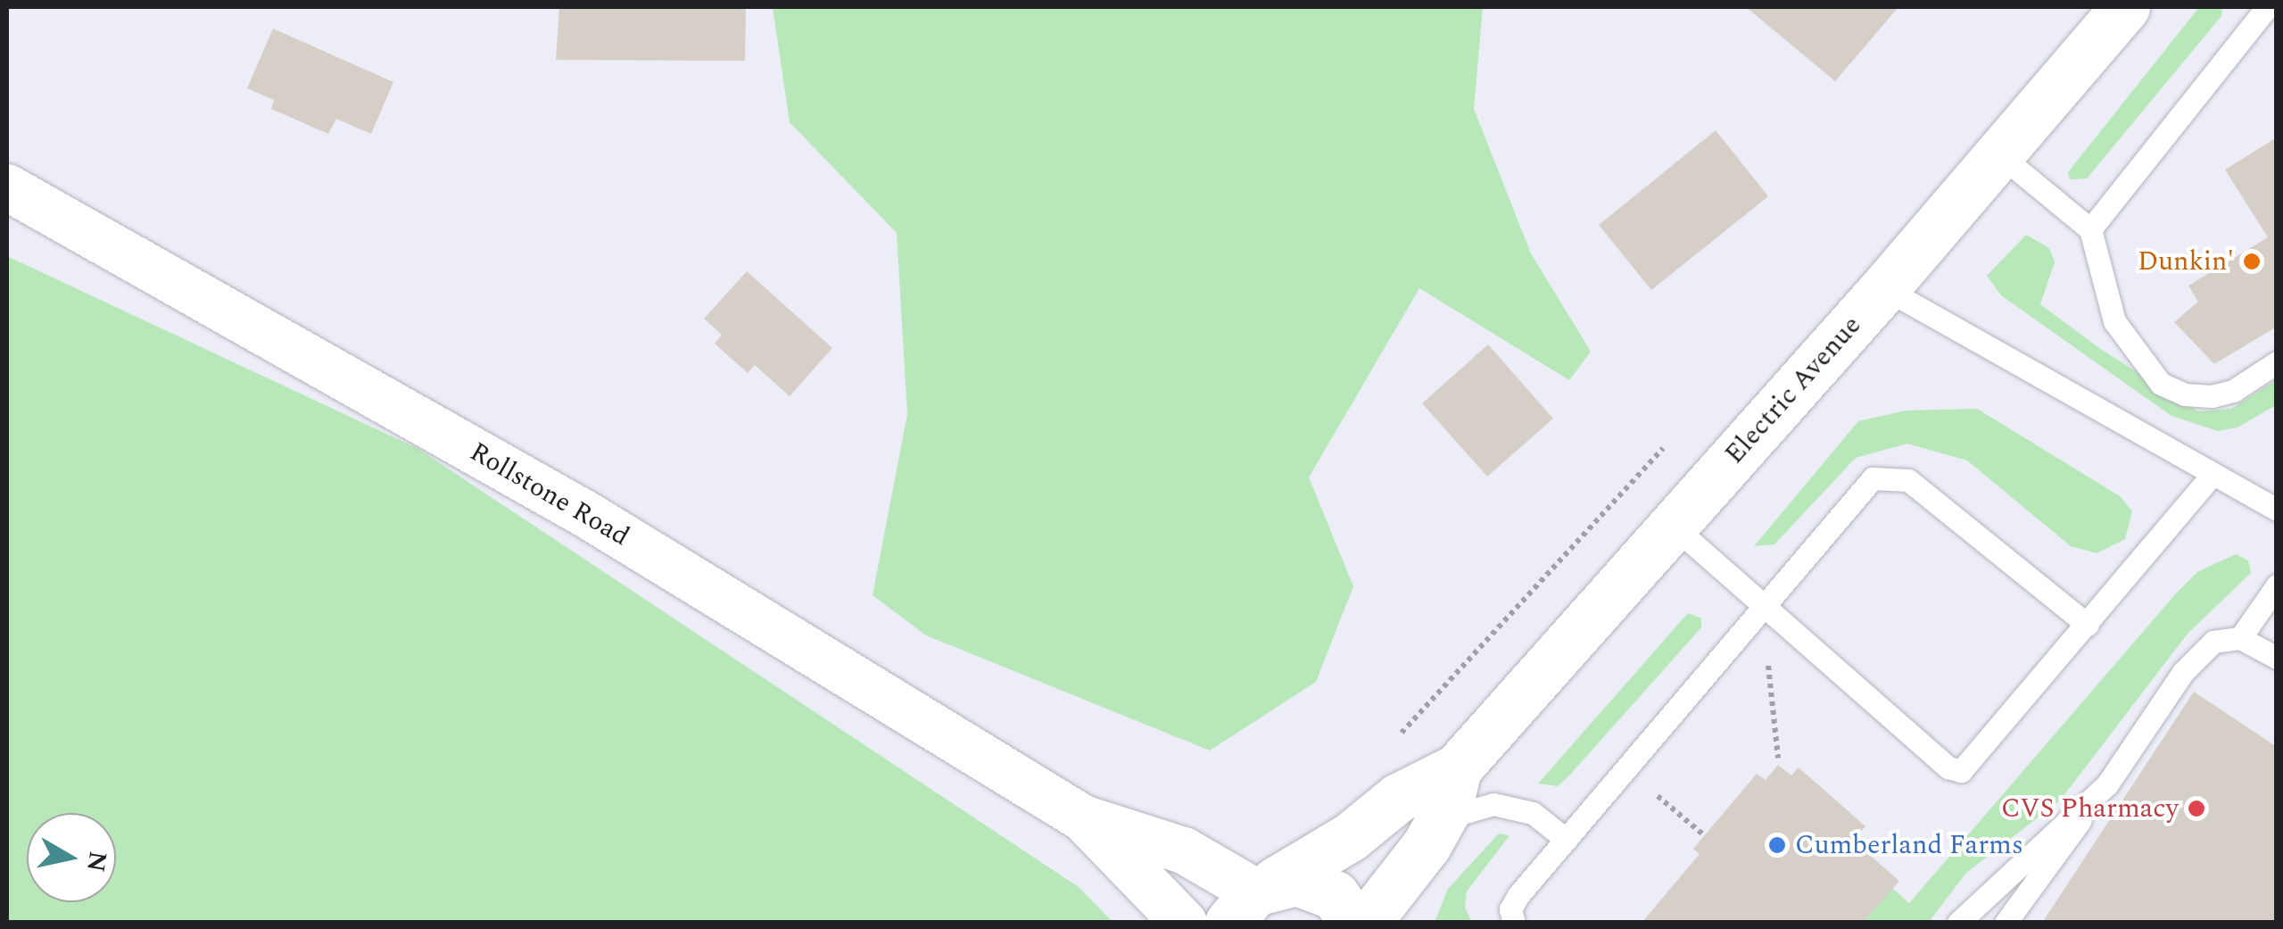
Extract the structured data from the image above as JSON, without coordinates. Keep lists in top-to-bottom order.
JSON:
{
  "streets": {
    "main road": ["Electric Avenue"],
    "street": ["Rollstone Road"]
  },
  "crossings": [
    ["Electric Avenue", "Rollstone Road"]
  ],
  "places": ["Dunkin'", "CVS Pharmacy", "Cumberland Farms"],
  "north": "right"
}
